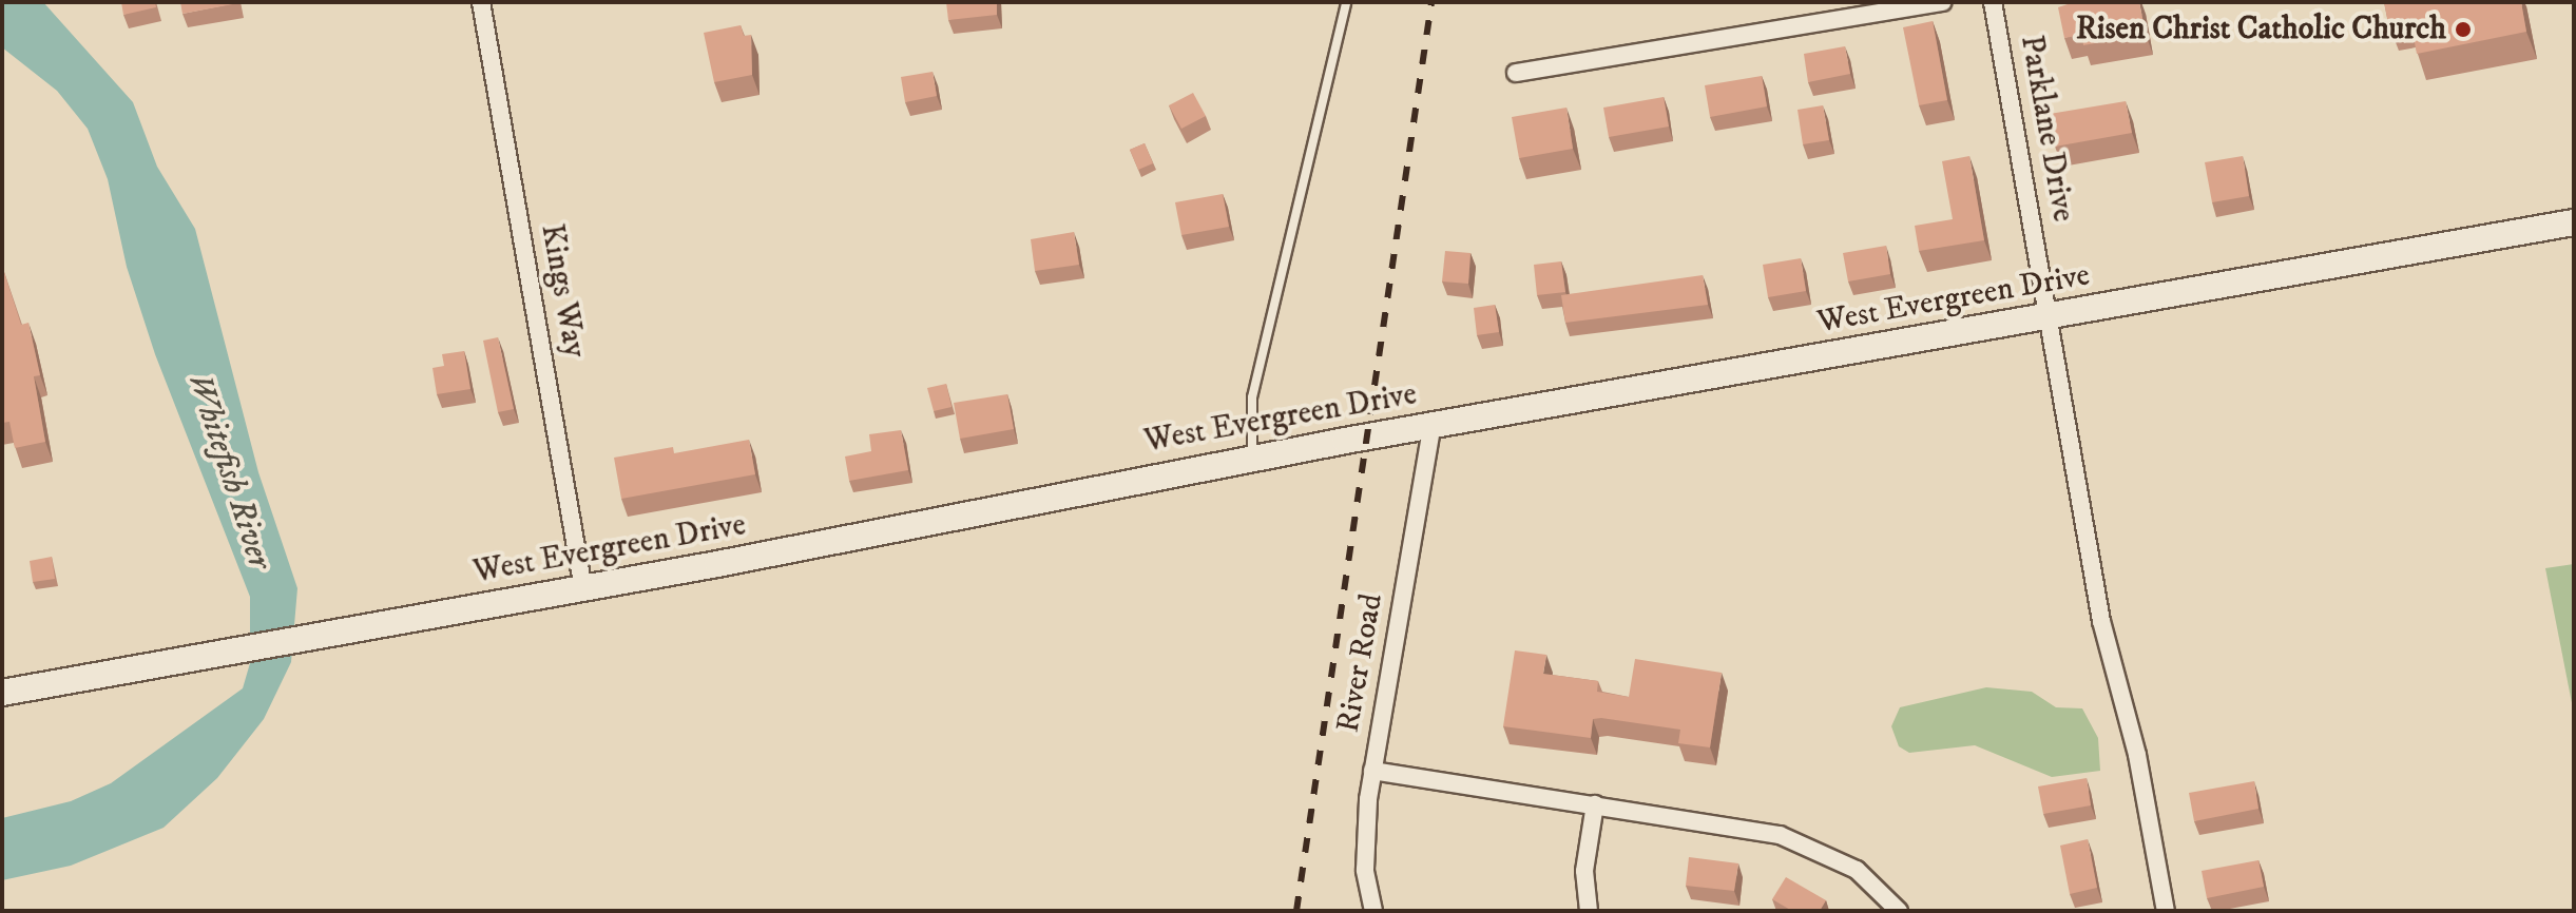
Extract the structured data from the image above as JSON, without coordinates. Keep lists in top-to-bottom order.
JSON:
{
  "streets": {
    "street": [
      "Parklane Drive",
      "Kings Way",
      "West Evergreen Drive",
      "River Road"
    ]
  },
  "crossings": [
    ["Parklane Drive", "West Evergreen Drive"],
    ["Kings Way", "West Evergreen Drive"],
    ["West Evergreen Drive", "River Road"]
  ],
  "water": ["Whitefish River"],
  "places": ["Risen Christ Catholic Church"]
}
